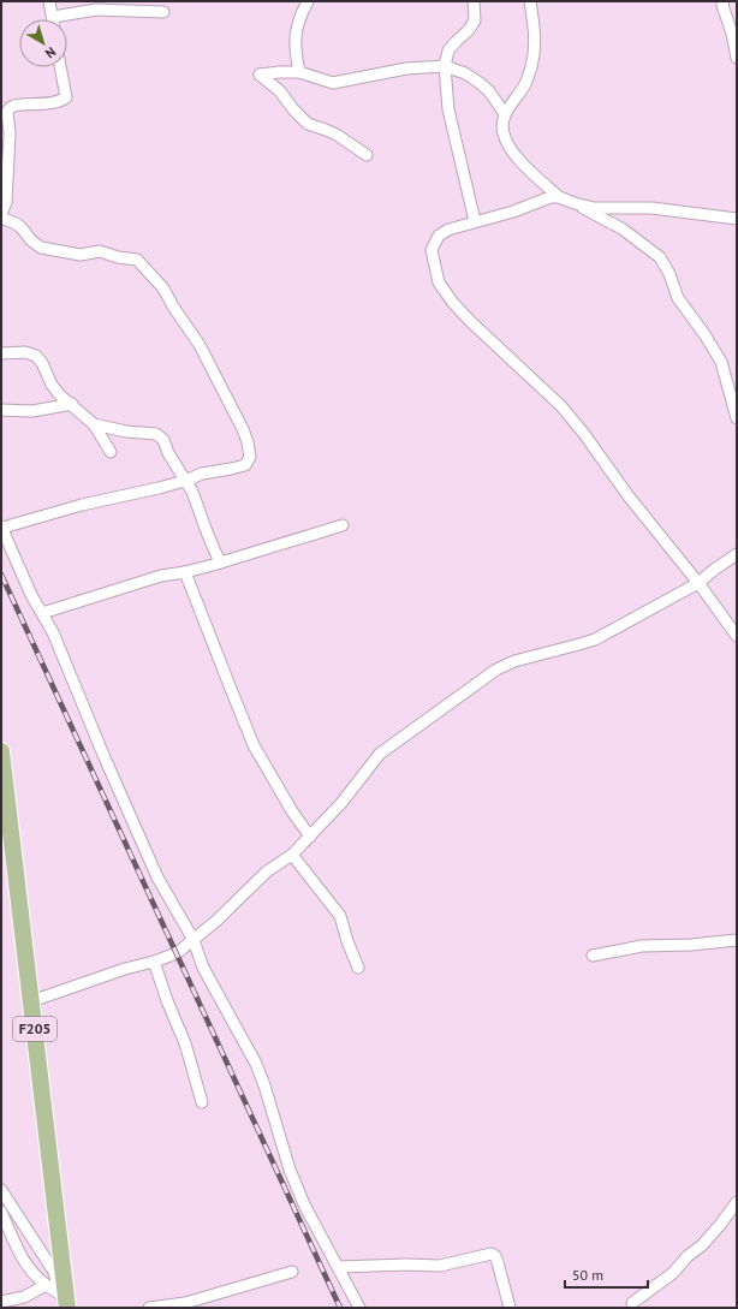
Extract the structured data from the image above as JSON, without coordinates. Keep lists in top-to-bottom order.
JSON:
{
  "streets": {
    "main road": ["F205"]
  },
  "scale_bar": "50 m",
  "north": "bottom right"
}
